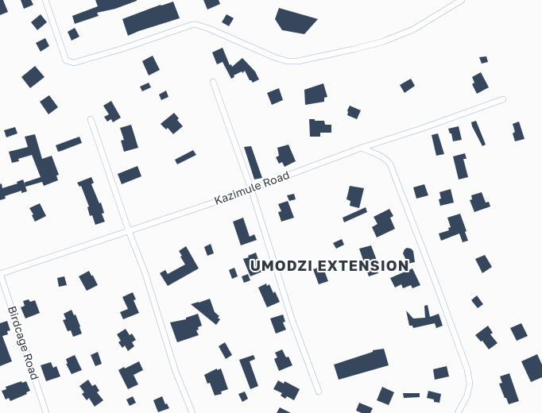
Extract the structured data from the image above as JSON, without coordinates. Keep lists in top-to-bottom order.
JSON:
{
  "streets": {
    "street": ["Kazimule Road", "Birdcage Road"]
  },
  "crossings": [
    ["Kazimule Road", "Birdcage Road"]
  ],
  "districts": ["UMODZI EXTENSION"]
}
